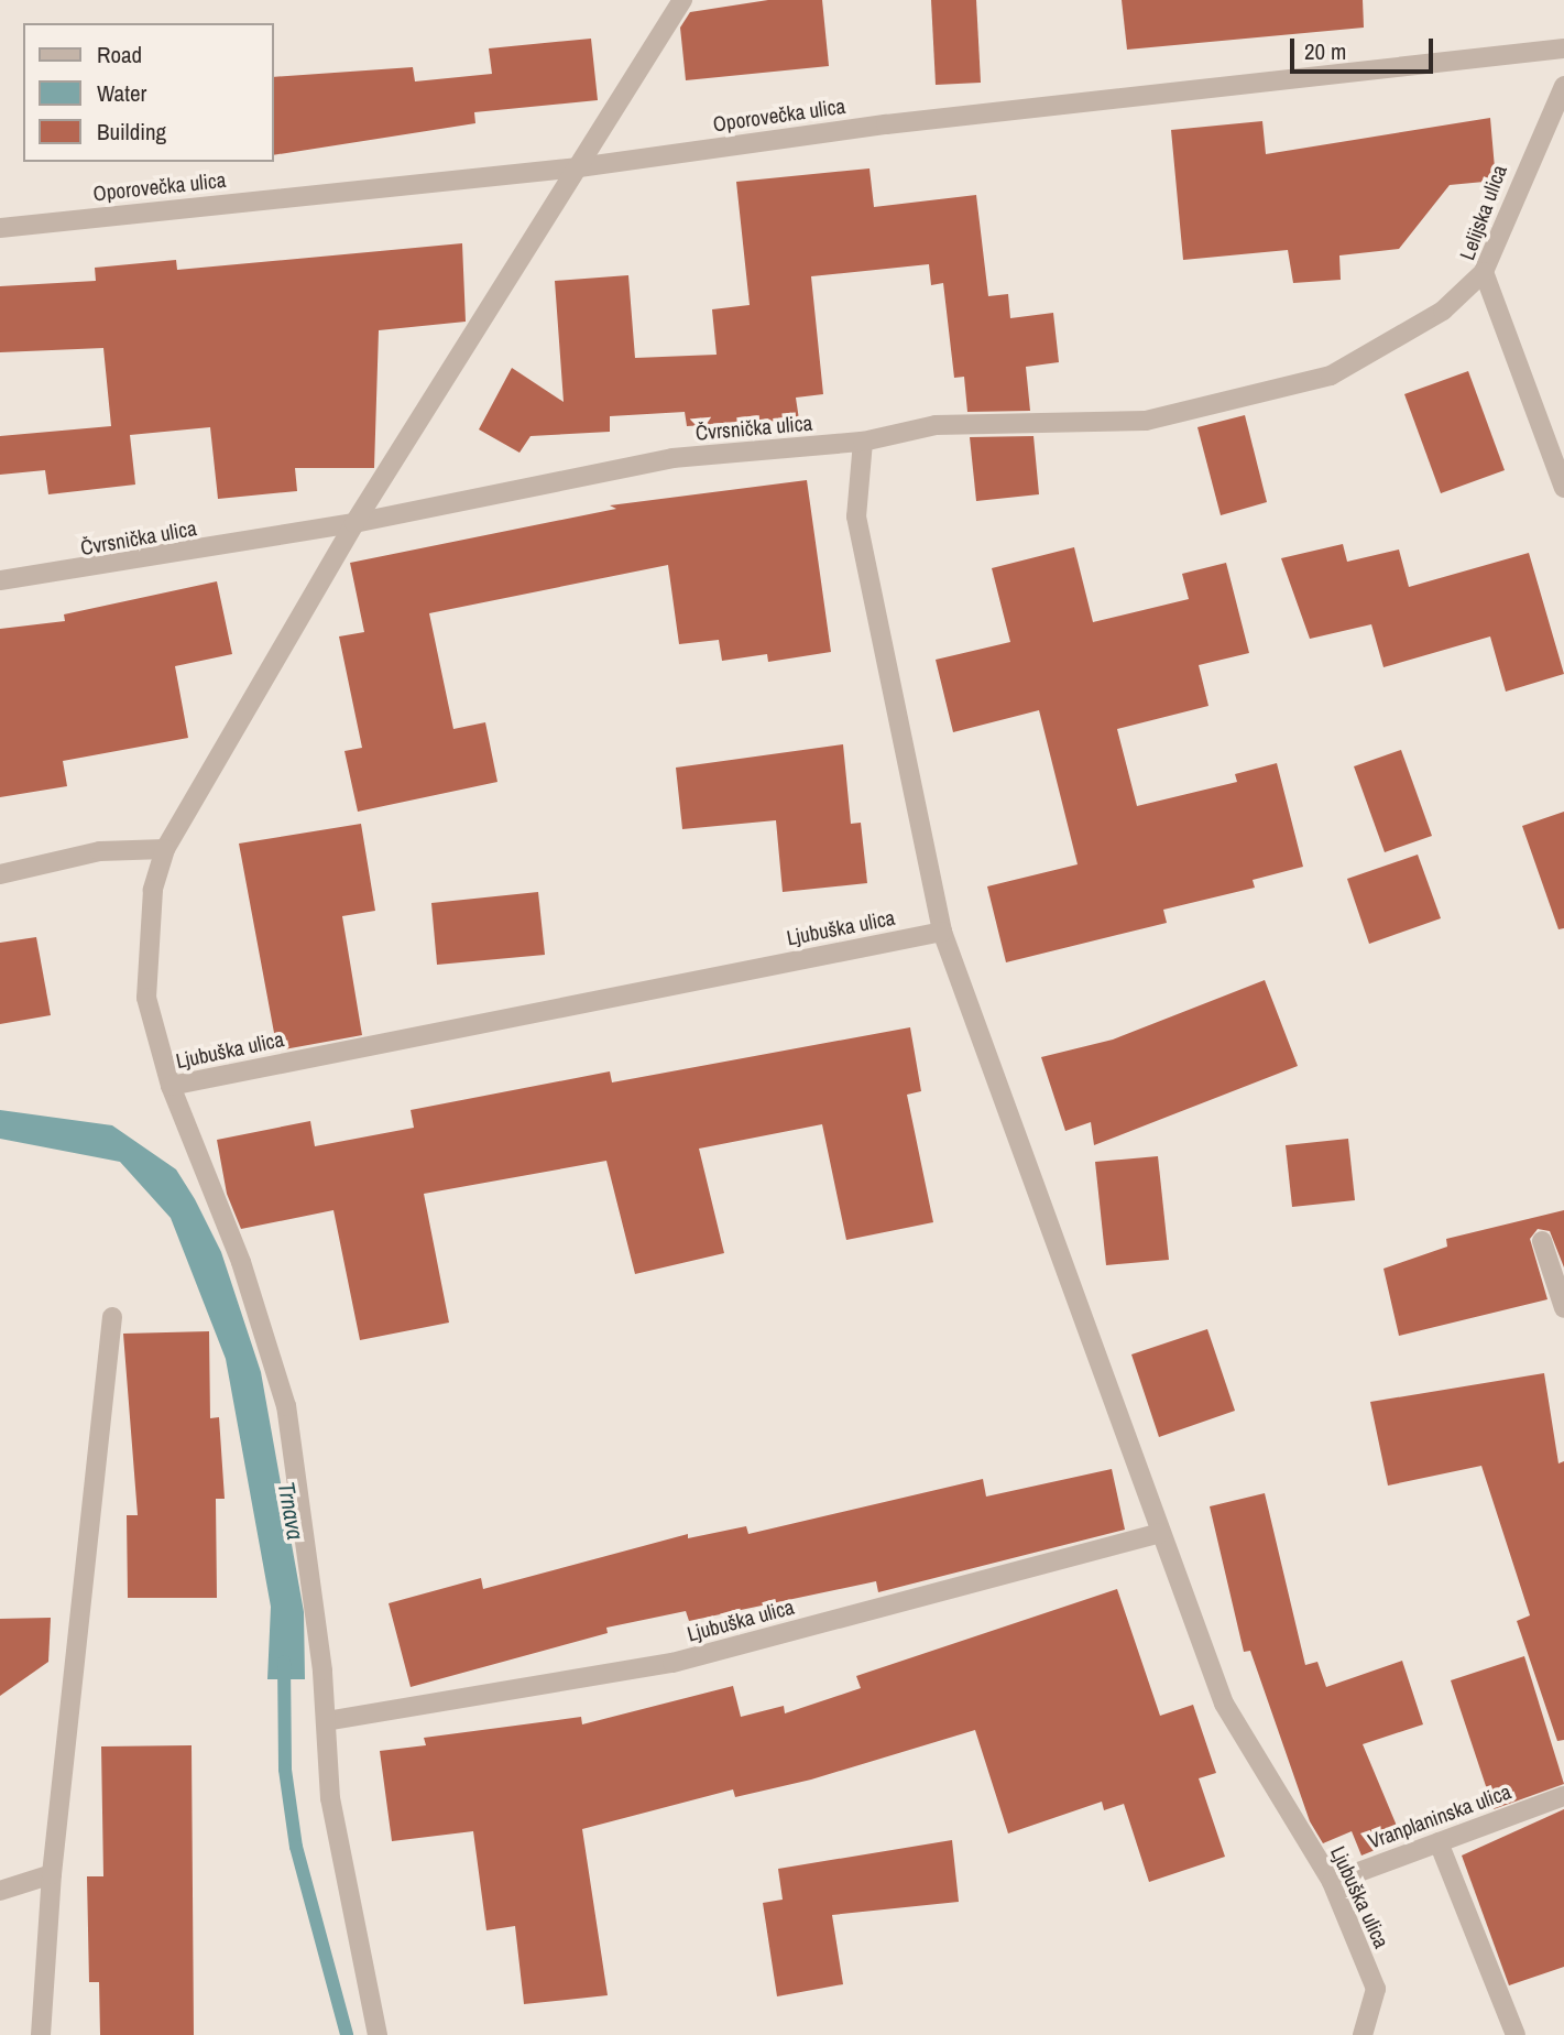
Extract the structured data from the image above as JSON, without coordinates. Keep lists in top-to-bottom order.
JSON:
{
  "streets": {
    "street": [
      "Oporovečka ulica",
      "Lelijska ulica",
      "Čvrsnička ulica",
      "Ljubuška ulica",
      "Vranplaninska ulica"
    ]
  },
  "crossings": [
    ["Lelijska ulica", "Čvrsnička ulica"],
    ["Čvrsnička ulica", "Ljubuška ulica"],
    ["Ljubuška ulica", "Vranplaninska ulica"]
  ],
  "water": ["Trnava"],
  "legend": ["Road", "Water", "Building"],
  "scale_bar": "20 m"
}
